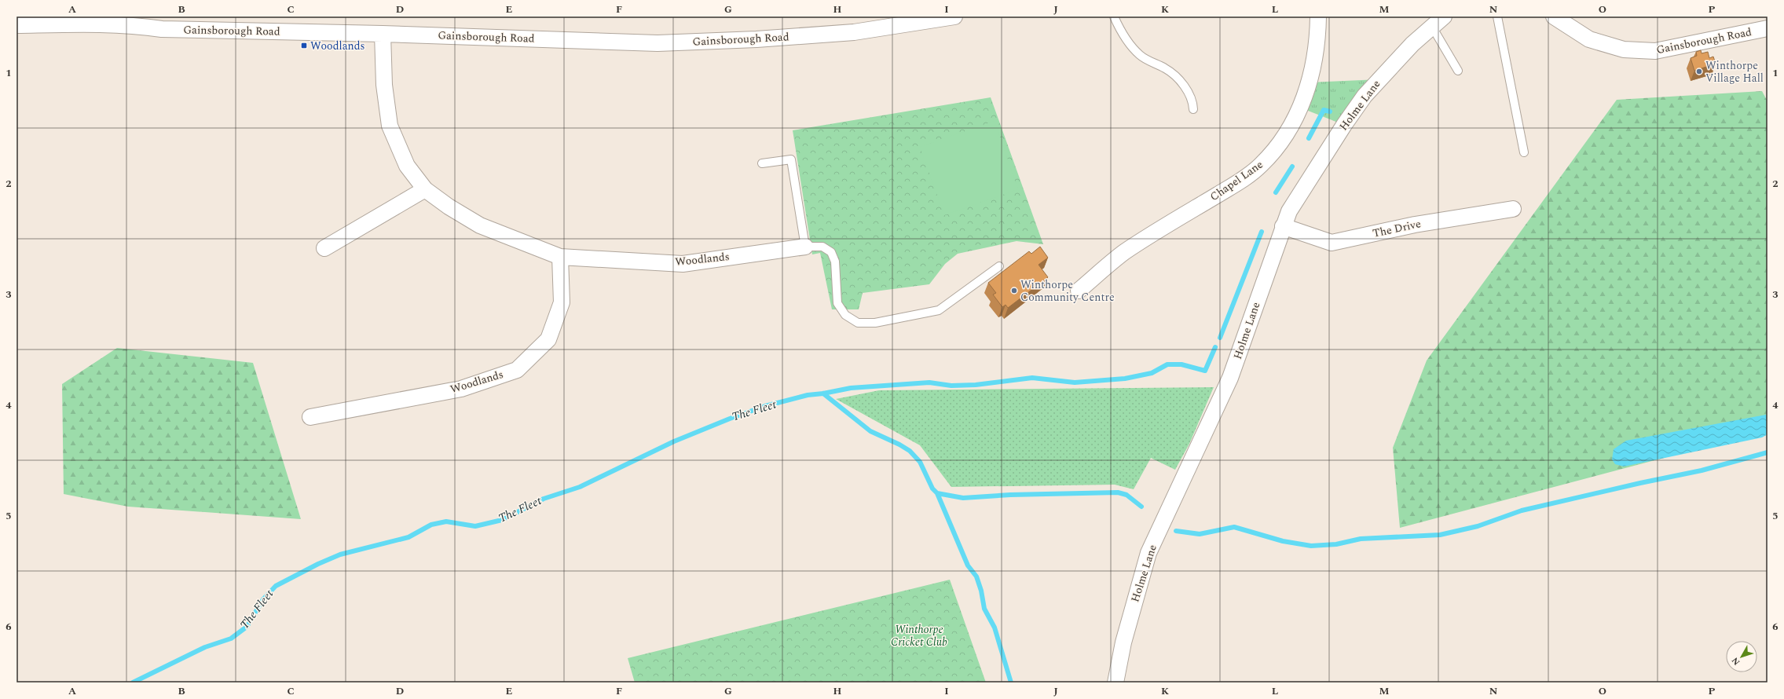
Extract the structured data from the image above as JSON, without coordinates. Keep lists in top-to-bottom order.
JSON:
{
  "streets": {
    "street": [
      "Gainsborough Road",
      "Holme Lane",
      "Chapel Lane",
      "The Drive",
      "Woodlands"
    ]
  },
  "crossings": [
    ["Gainsborough Road", "Woodlands"],
    ["Holme Lane", "The Drive"]
  ],
  "water": ["The Fleet"],
  "parks": ["Winthorpe Cricket Club"],
  "places": {
    "transit": ["Woodlands"],
    "other": ["Winthorpe Village Hall", "Winthorpe Community Centre"]
  },
  "north": "bottom left",
  "grid": {
    "columns": [
      "A",
      "B",
      "C",
      "D",
      "E",
      "F",
      "G",
      "H",
      "I",
      "J",
      "K",
      "L",
      "M",
      "N",
      "O",
      "P"
    ],
    "rows": [
      "1",
      "2",
      "3",
      "4",
      "5",
      "6"
    ]
  }
}
